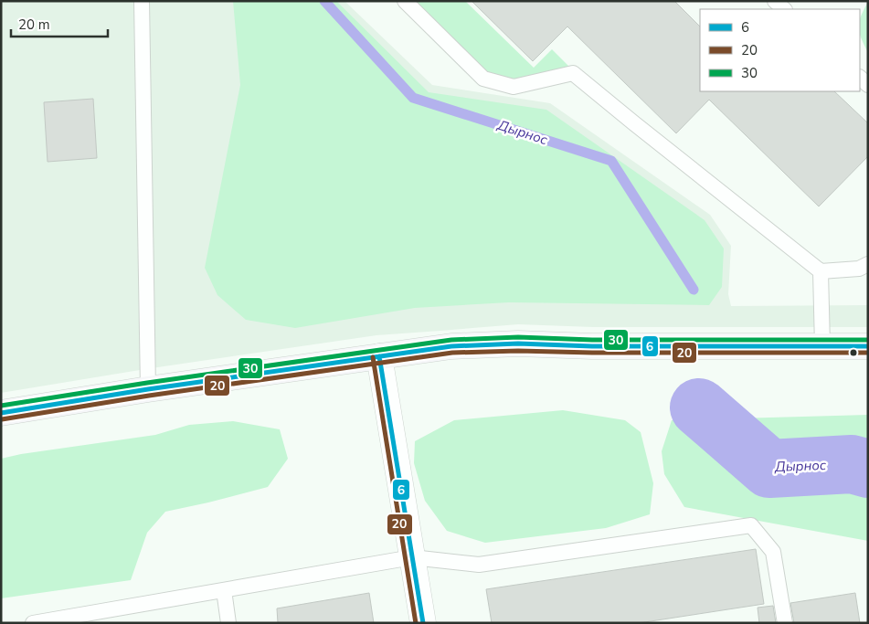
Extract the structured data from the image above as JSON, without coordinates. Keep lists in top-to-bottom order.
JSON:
{
  "water": ["Дырнос"],
  "lines": ["transit line 30", "transit line 6", "transit line 20"],
  "legend": ["6", "20", "30"],
  "scale_bar": "20 m"
}
